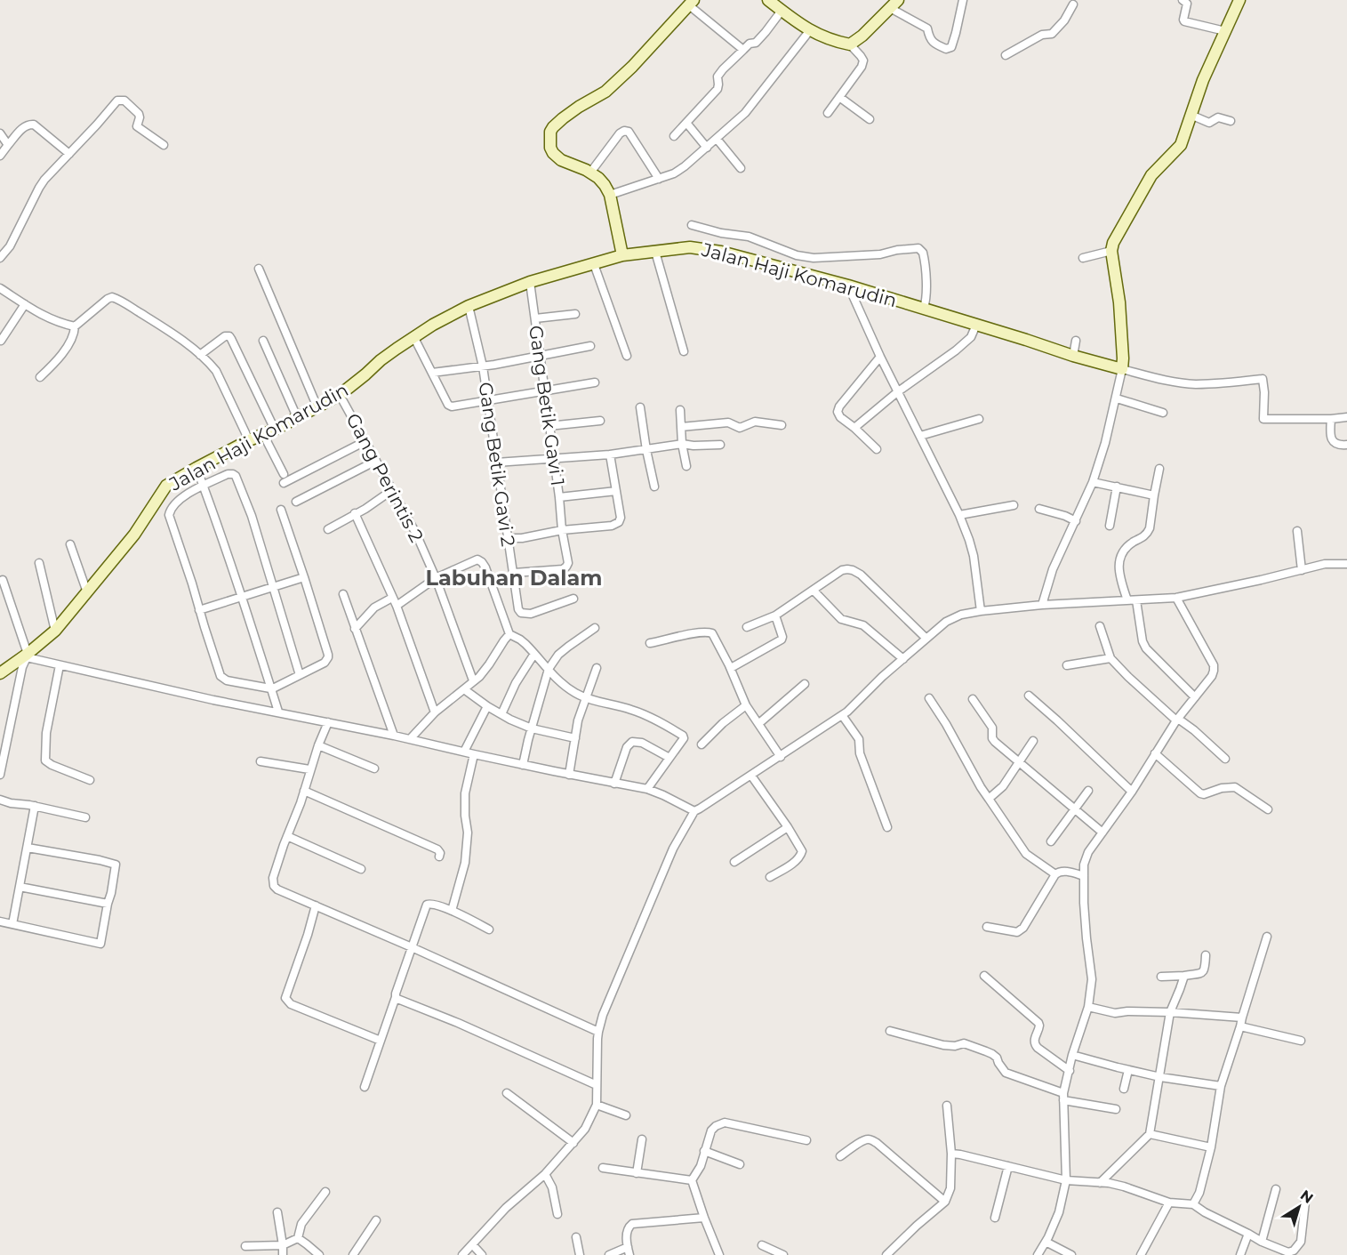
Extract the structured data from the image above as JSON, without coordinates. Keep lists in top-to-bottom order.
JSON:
{
  "streets": {
    "street": [
      "Jalan Haji Komarudin",
      "Gang Betik Gavi 1",
      "Gang Betik Gavi 2",
      "Gang Perintis 2"
    ]
  },
  "crossings": [
    ["Jalan Haji Komarudin", "Gang Betik Gavi 1"],
    ["Jalan Haji Komarudin", "Gang Betik Gavi 2"],
    ["Jalan Haji Komarudin", "Gang Perintis 2"],
    ["Gang Betik Gavi 1", "Gang Betik Gavi 2"]
  ],
  "districts": ["Labuhan Dalam"],
  "north": "top right"
}
